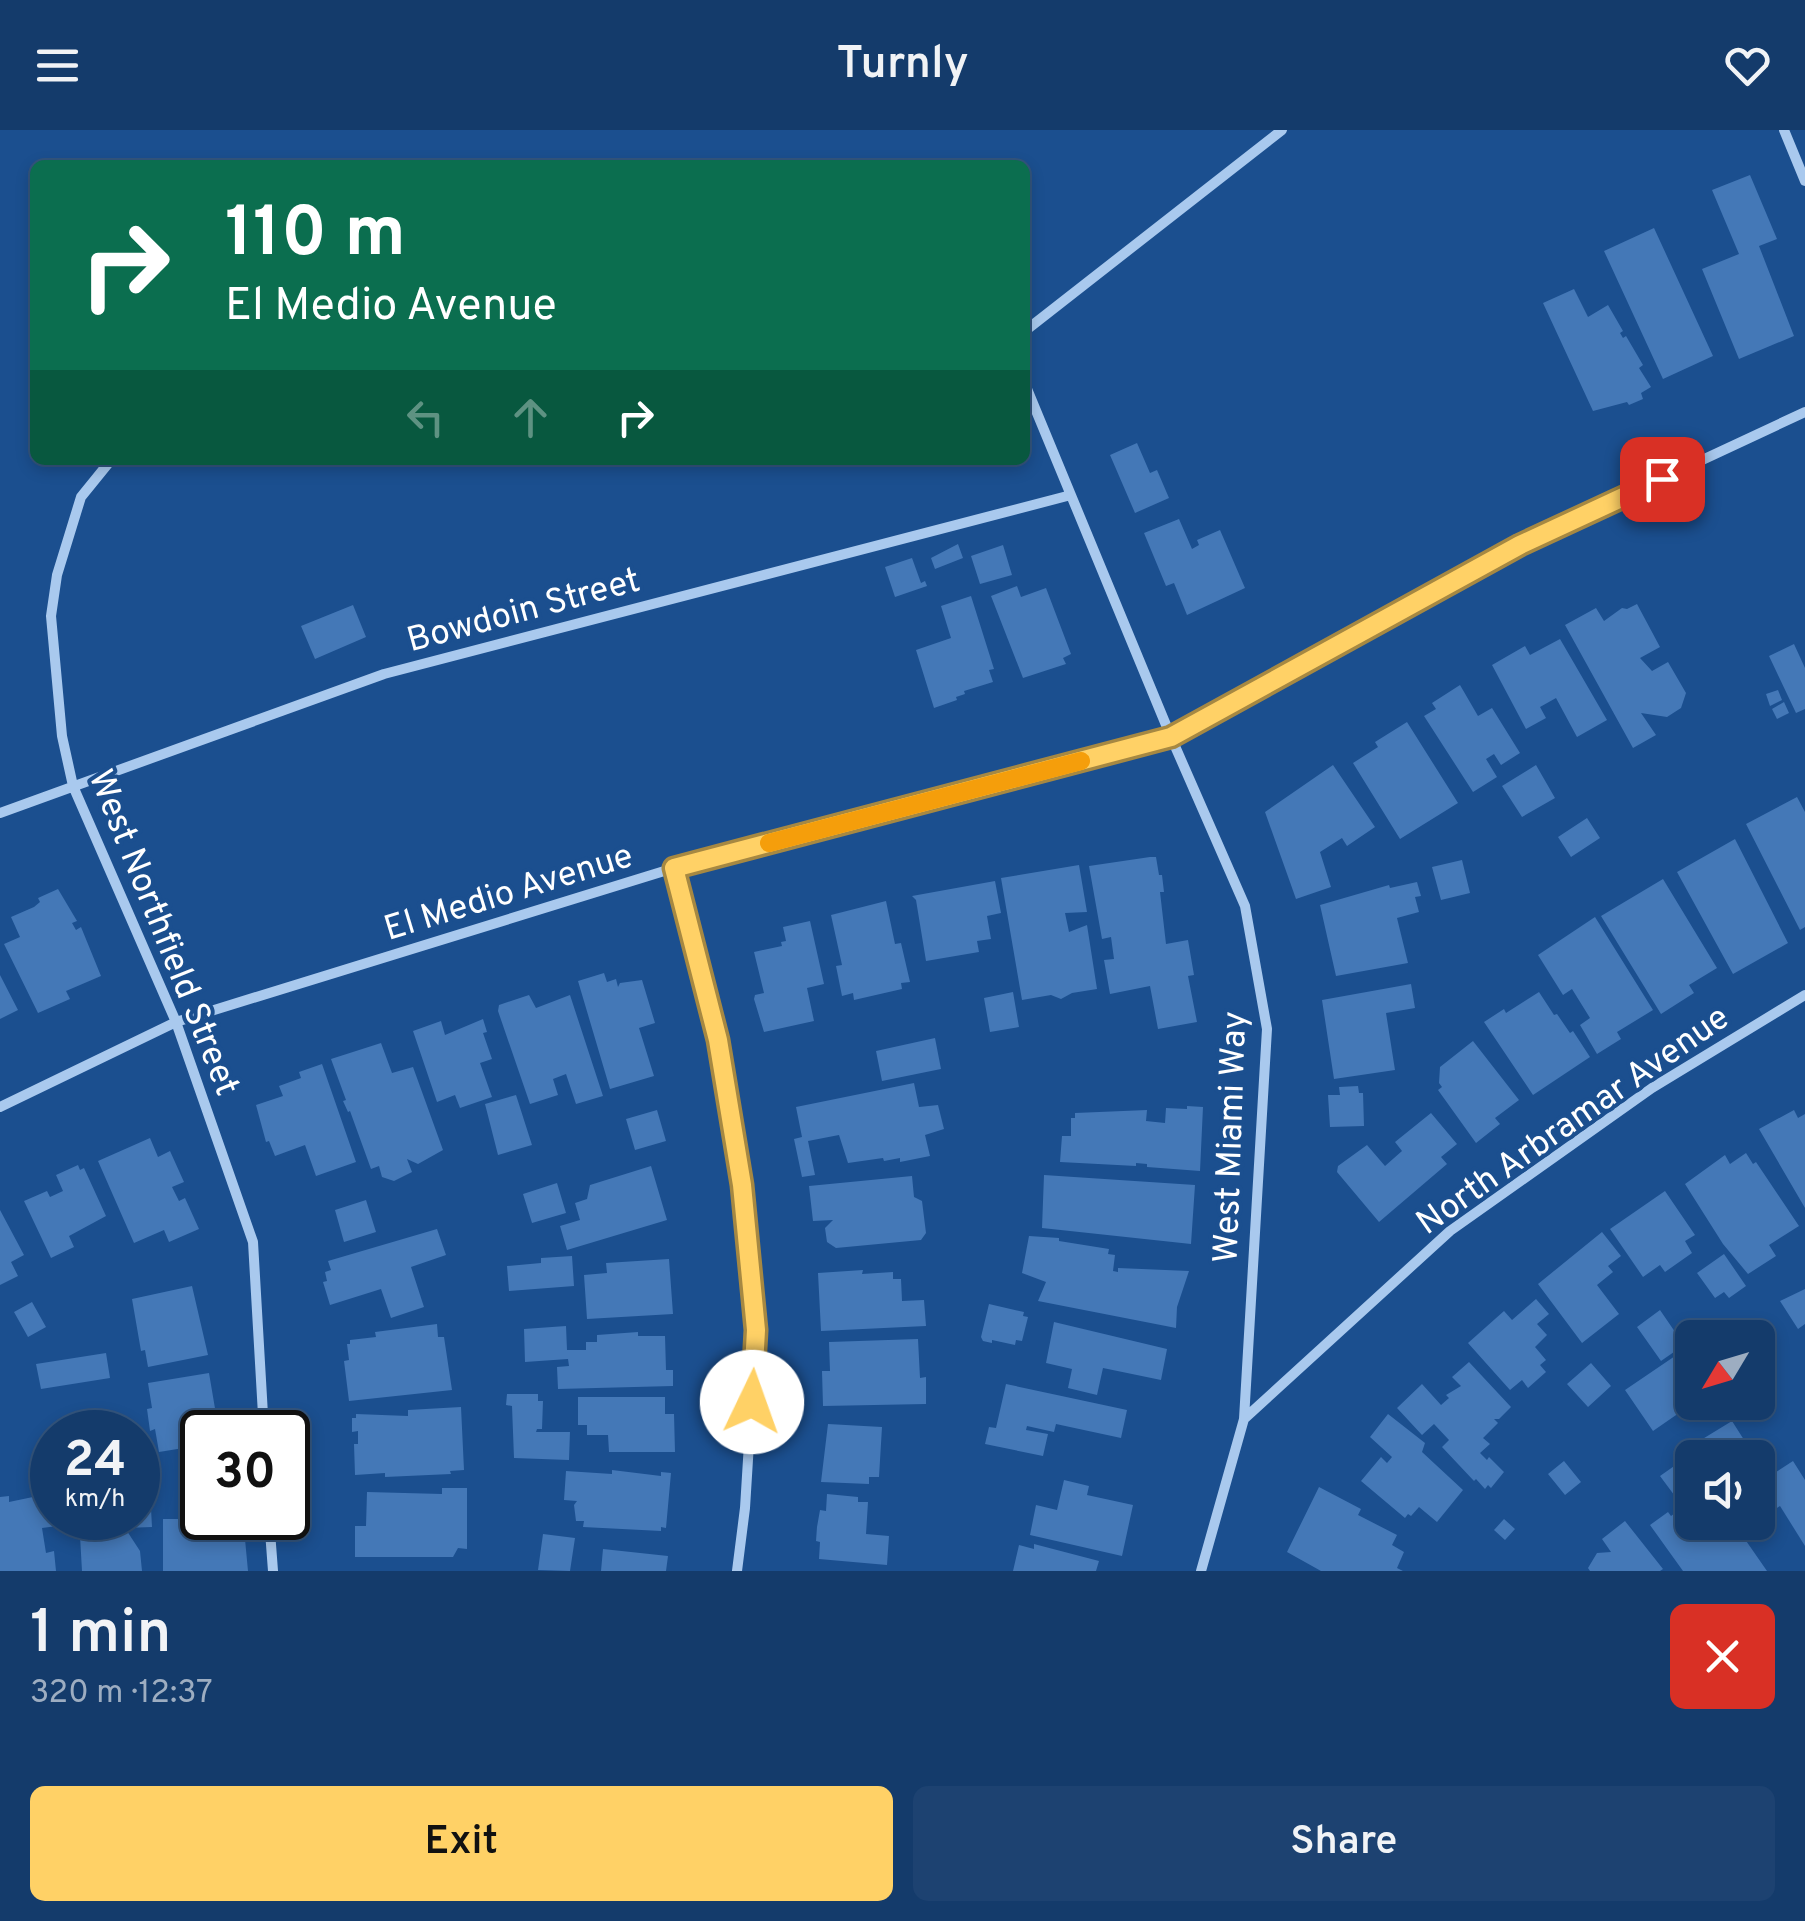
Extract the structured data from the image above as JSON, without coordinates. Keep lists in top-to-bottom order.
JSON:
{
  "streets": {
    "street": [
      "Bowdoin Street",
      "El Medio Avenue",
      "West Northfield Street",
      "North Arbramar Avenue",
      "West Miami Way"
    ]
  },
  "crossings": [
    ["Bowdoin Street", "West Northfield Street"],
    ["Bowdoin Street", "West Miami Way"],
    ["El Medio Avenue", "West Northfield Street"],
    ["El Medio Avenue", "West Miami Way"],
    ["North Arbramar Avenue", "West Miami Way"]
  ],
  "north": "bottom left",
  "page": {
    "header": "Turnly",
    "turn": ["110 m", "El Medio Avenue"],
    "speed": "24 km/h",
    "limit": "30",
    "heading": ["1 min", "320 m · 12:37"],
    "buttons": ["Exit", "Share"]
  }
}
